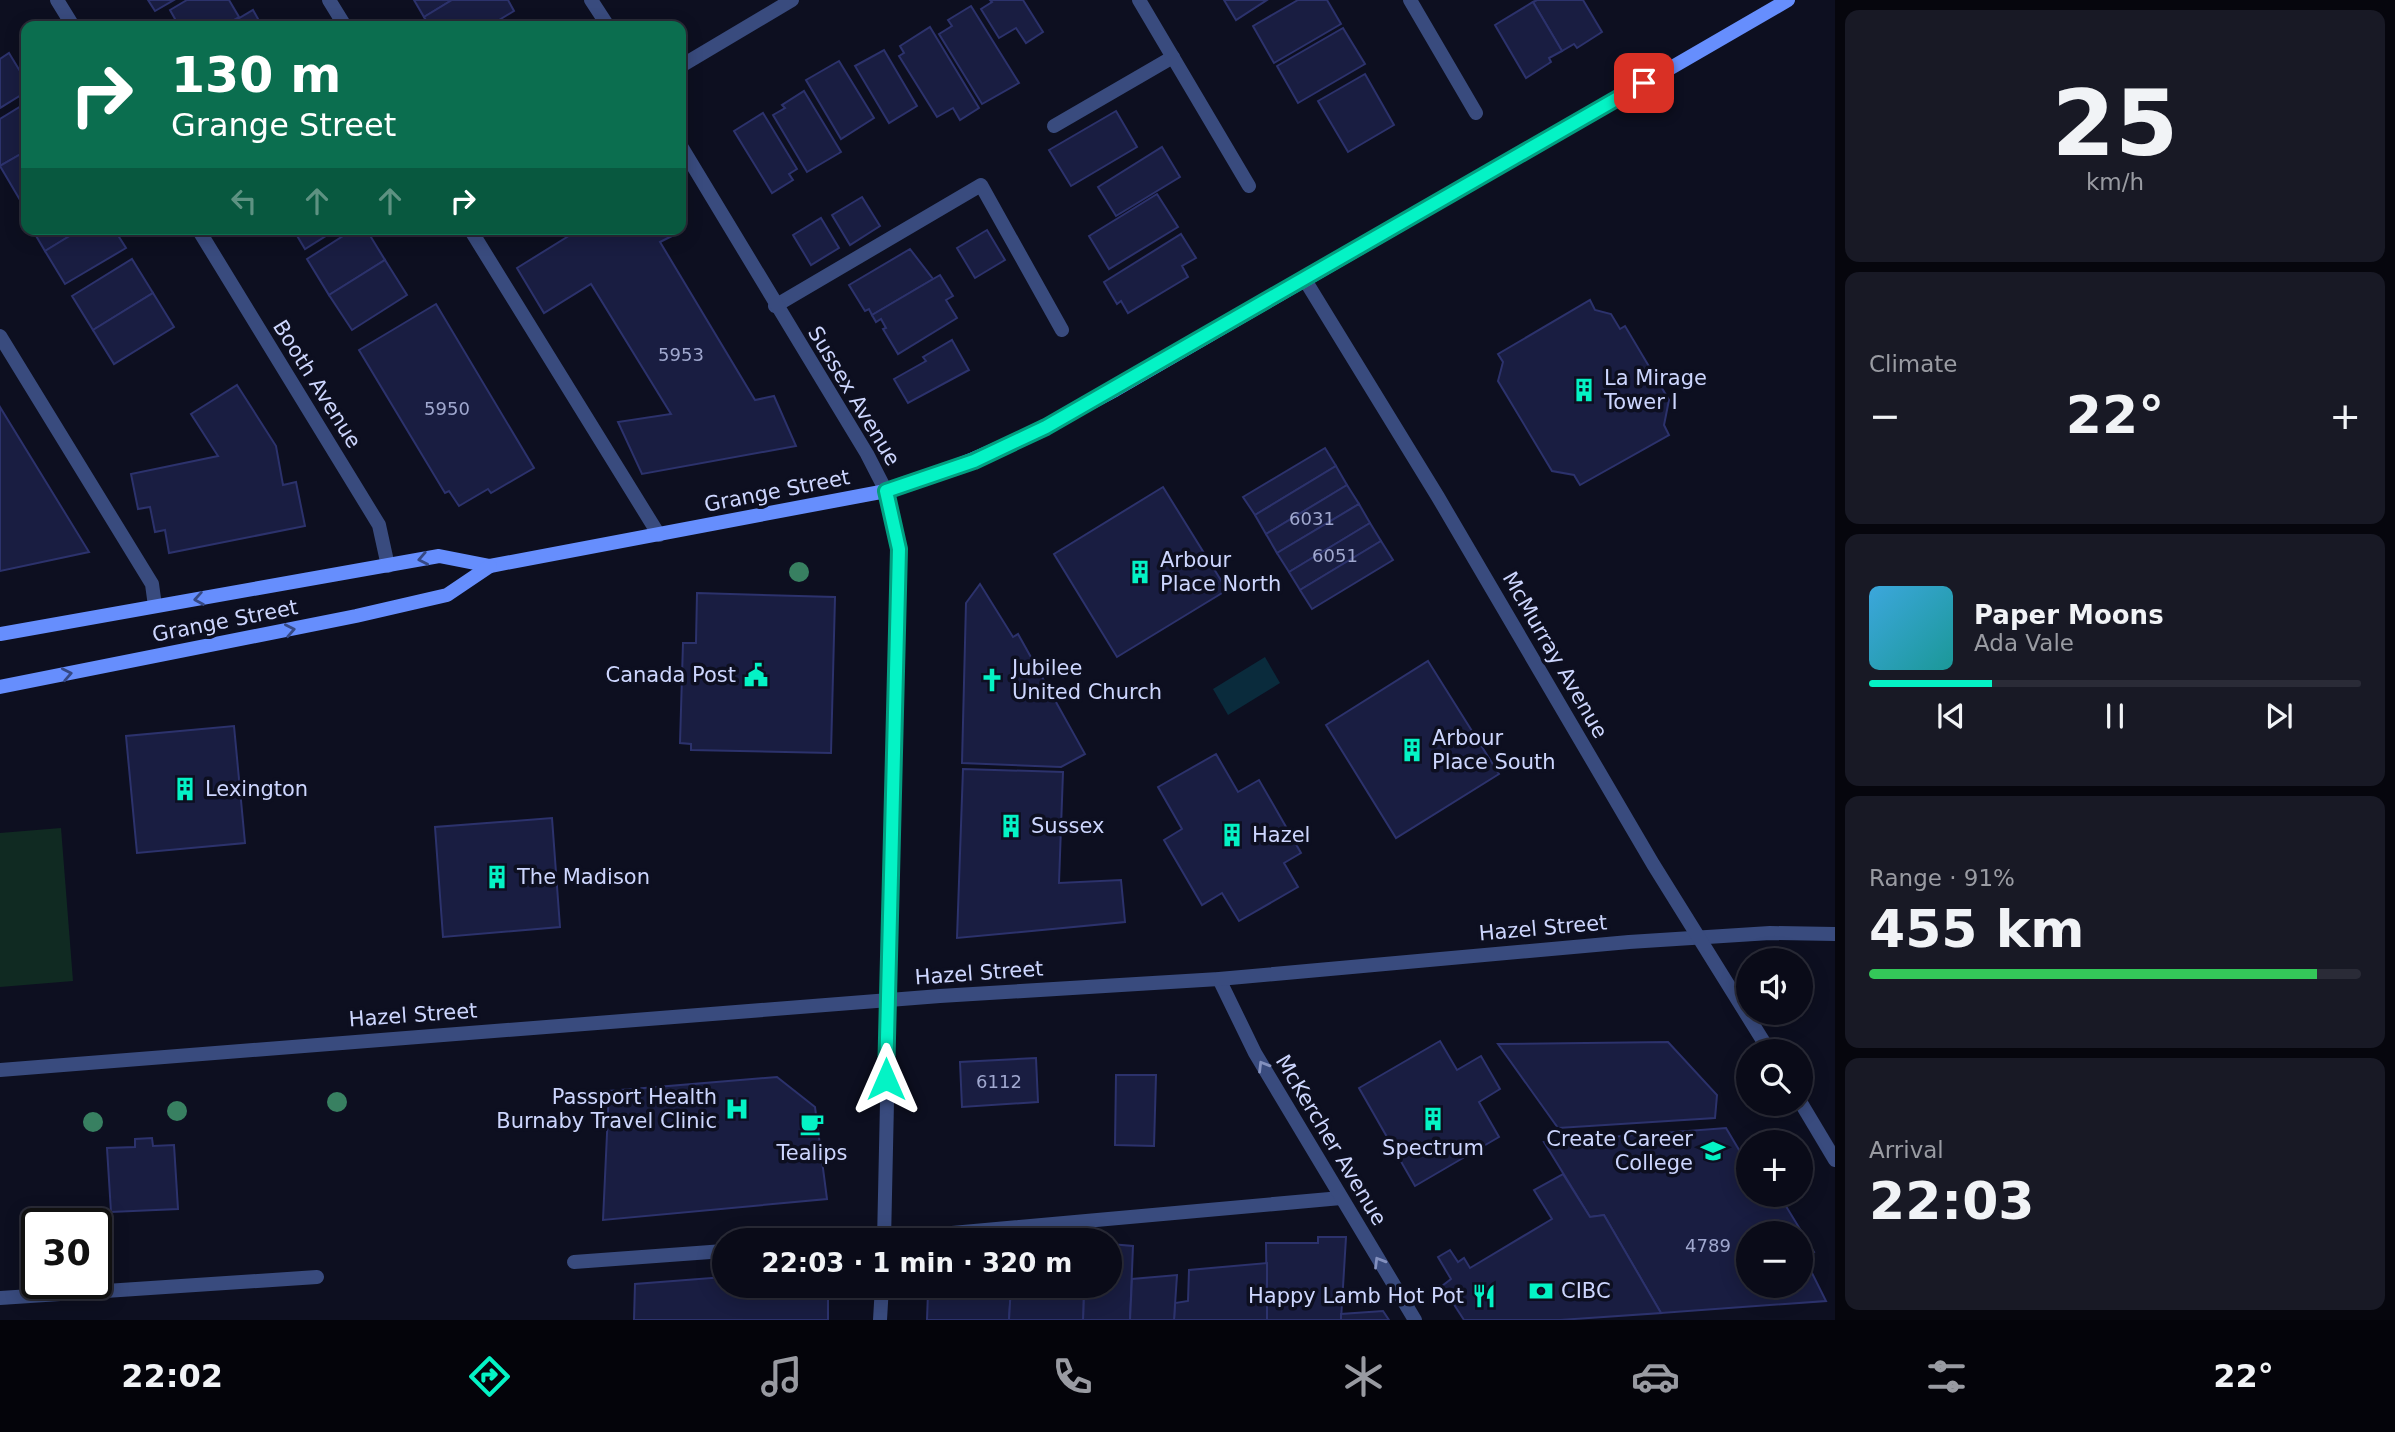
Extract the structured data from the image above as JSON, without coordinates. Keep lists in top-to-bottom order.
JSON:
{
  "streets": {
    "main road": ["Grange Street"],
    "street": [
      "Booth Avenue",
      "Sussex Avenue",
      "McMurray Avenue",
      "Hazel Street",
      "McKercher Avenue"
    ]
  },
  "crossings": [
    ["Booth Avenue", "Grange Street"],
    ["Sussex Avenue", "Grange Street"],
    ["Sussex Avenue", "Hazel Street"],
    ["Grange Street", "McMurray Avenue"],
    ["McMurray Avenue", "Hazel Street"],
    ["Hazel Street", "McKercher Avenue"]
  ],
  "one_way": ["McKercher Avenue"],
  "places": {
    "building": [
      "La Mirage Tower I",
      "Arbour Place North",
      "Arbour Place South",
      "Lexington",
      "Sussex",
      "Hazel",
      "The Madison",
      "Spectrum"
    ],
    "public building": ["Canada Post"],
    "church": ["Jubilee United Church"],
    "hospital": ["Passport Health Burnaby Travel Clinic"],
    "cafe": ["Tealips"],
    "school or university": ["Create Career College"],
    "bank": ["CIBC"],
    "restaurant": ["Happy Lamb Hot Pot"]
  },
  "house_numbers": [
    "5953",
    "5950",
    "6031",
    "6051",
    "6112",
    "4789"
  ],
  "page": {
    "tile": [
      ["25", "km/h"],
      "Climate",
      ["Range · 91%", "455 km"],
      ["Arrival", "22:03"]
    ],
    "turn": ["130 m", "Grange Street"],
    "heat": ["−", "22°", "+"],
    "song": ["Paper Moons", "Ada Vale"],
    "map_buttons": ["+", "−"],
    "limit": "30",
    "trip": "22:03 · 1 min · 320 m",
    "tabs": ["22:02", "22°"]
  }
}
